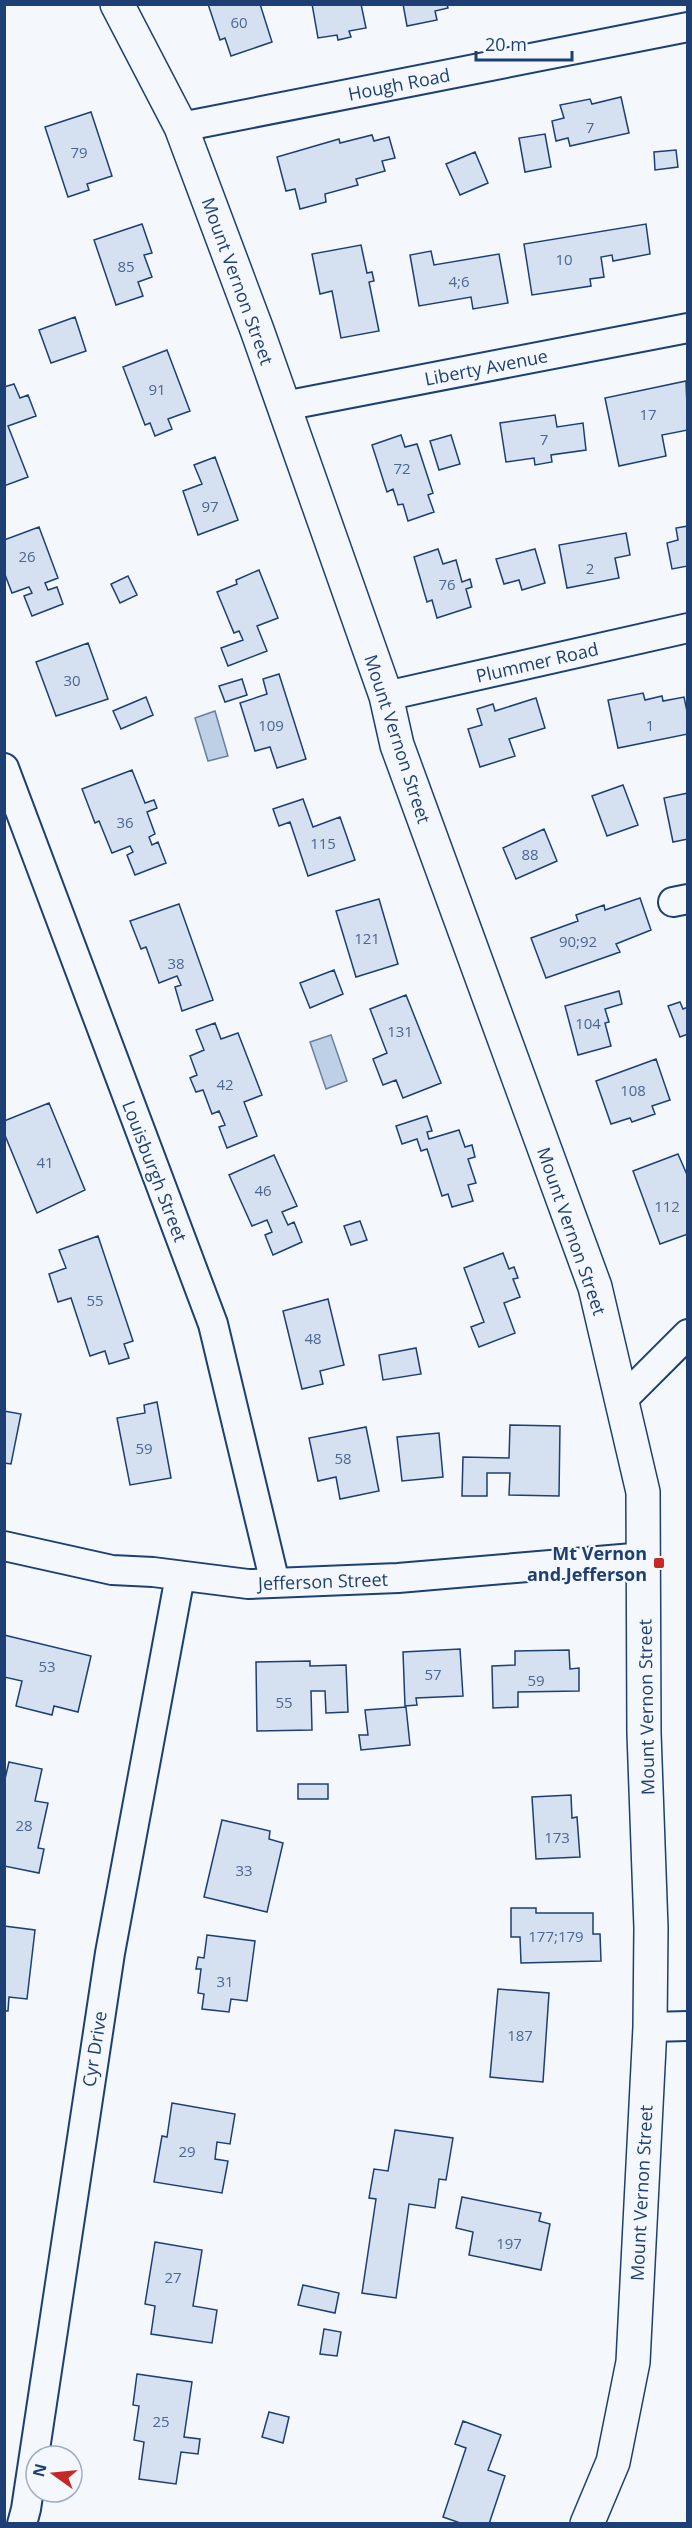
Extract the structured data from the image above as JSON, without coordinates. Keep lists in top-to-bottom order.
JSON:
{
  "streets": {
    "main road": ["Mount Vernon Street"],
    "street": [
      "Hough Road",
      "Liberty Avenue",
      "Plummer Road",
      "Louisburgh Street",
      "Jefferson Street",
      "Cyr Drive"
    ]
  },
  "crossings": [
    ["Hough Road", "Mount Vernon Street"],
    ["Mount Vernon Street", "Liberty Avenue"],
    ["Mount Vernon Street", "Plummer Road"],
    ["Mount Vernon Street", "Jefferson Street"],
    ["Louisburgh Street", "Jefferson Street"],
    ["Jefferson Street", "Cyr Drive"]
  ],
  "places": {
    "transit": ["Mt Vernon and Jefferson"]
  },
  "house_numbers": [
    "60",
    "7",
    "79",
    "10",
    "85",
    "4;6",
    "91",
    "17",
    "7",
    "72",
    "97",
    "26",
    "2",
    "76",
    "30",
    "109",
    "1",
    "36",
    "115",
    "88",
    "121",
    "90;92",
    "38",
    "104",
    "131",
    "42",
    "108",
    "41",
    "46",
    "112",
    "55",
    "48",
    "59",
    "58",
    "53",
    "57",
    "59",
    "55",
    "28",
    "173",
    "33",
    "177;179",
    "31",
    "187",
    "29",
    "197",
    "27",
    "25"
  ],
  "scale_bar": "20 m",
  "north": "left"
}
